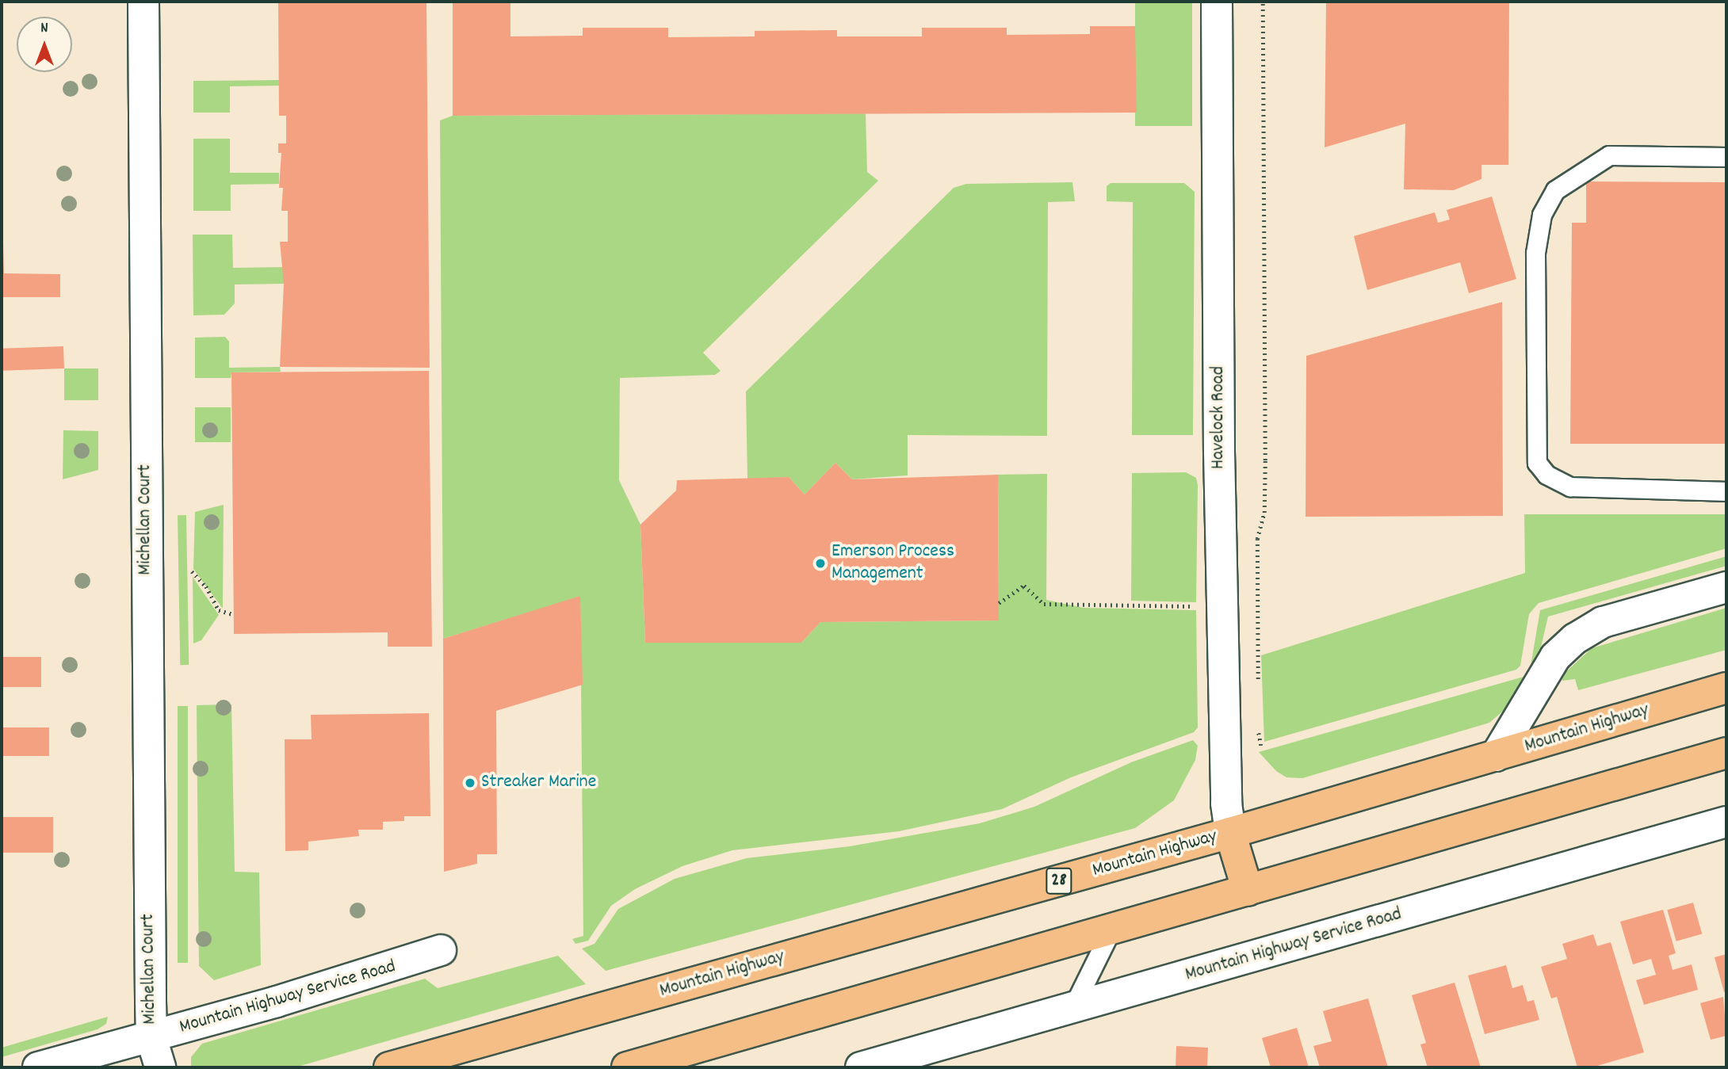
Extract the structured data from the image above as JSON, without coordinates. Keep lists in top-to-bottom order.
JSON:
{
  "streets": {
    "main road": ["Mountain Highway", "28"],
    "street": ["Havelock Road", "Michellan Court", "Mountain Highway Service Road"]
  },
  "crossings": [
    ["Havelock Road", "Mountain Highway"],
    ["Michellan Court", "Mountain Highway Service Road"]
  ],
  "places": ["Emerson Process Management", "Streaker Marine"],
  "north": "top"
}
